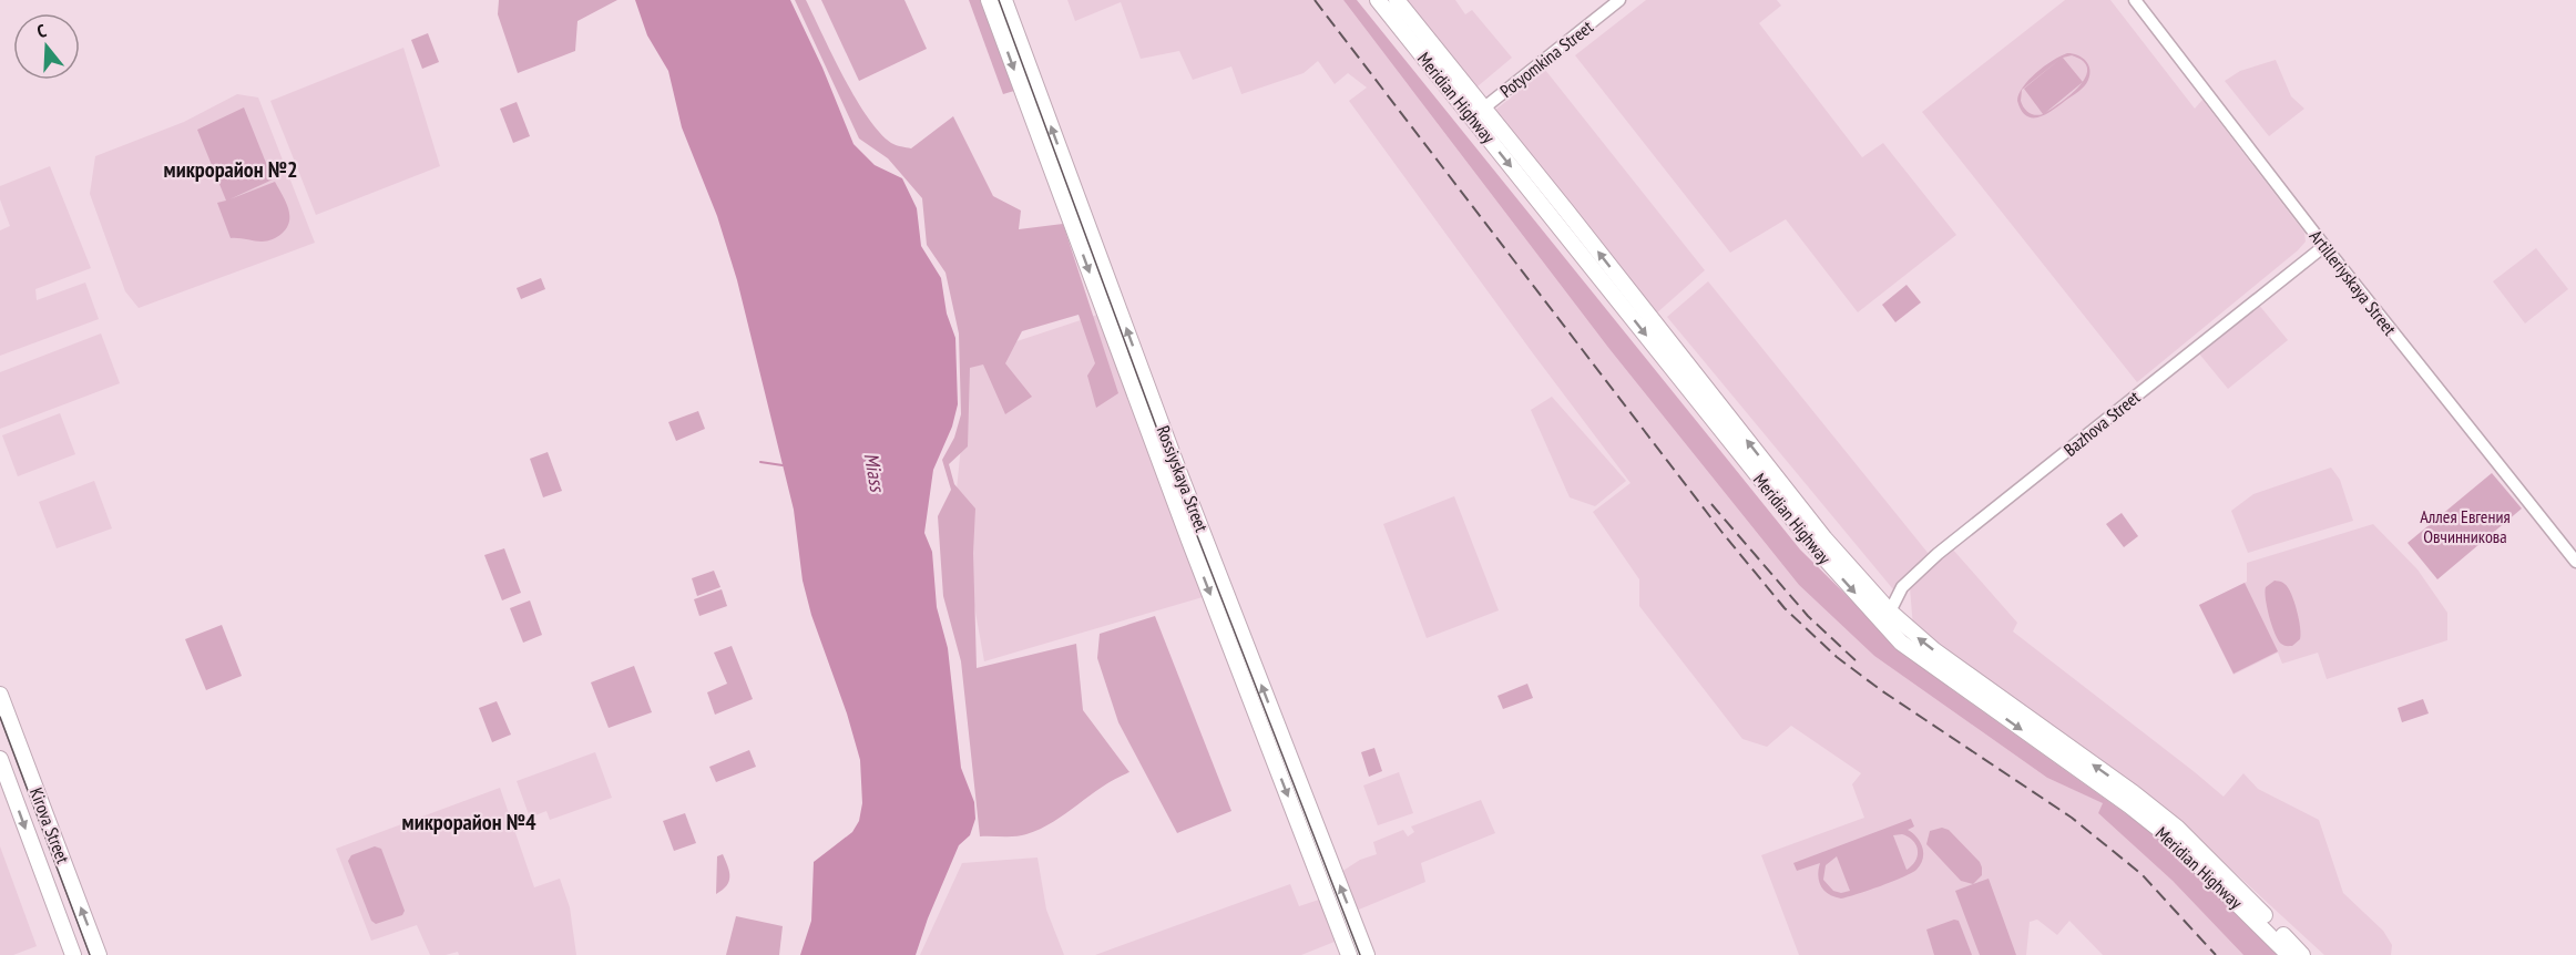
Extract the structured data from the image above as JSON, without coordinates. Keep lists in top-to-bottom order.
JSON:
{
  "streets": {
    "main road": ["Meridian Highway", "Rossiyskaya Street", "Kirova Street"],
    "street": ["Potyomkina Street", "Artilleriyskaya Street", "Bazhova Street"]
  },
  "crossings": [
    ["Potyomkina Street", "Meridian Highway"],
    ["Meridian Highway", "Bazhova Street"],
    ["Artilleriyskaya Street", "Bazhova Street"]
  ],
  "districts": ["микрорайон №2", "микрорайон №4"],
  "water": ["Miass"],
  "parks": ["Аллея Евгения Овчинникова"],
  "north": "top"
}
